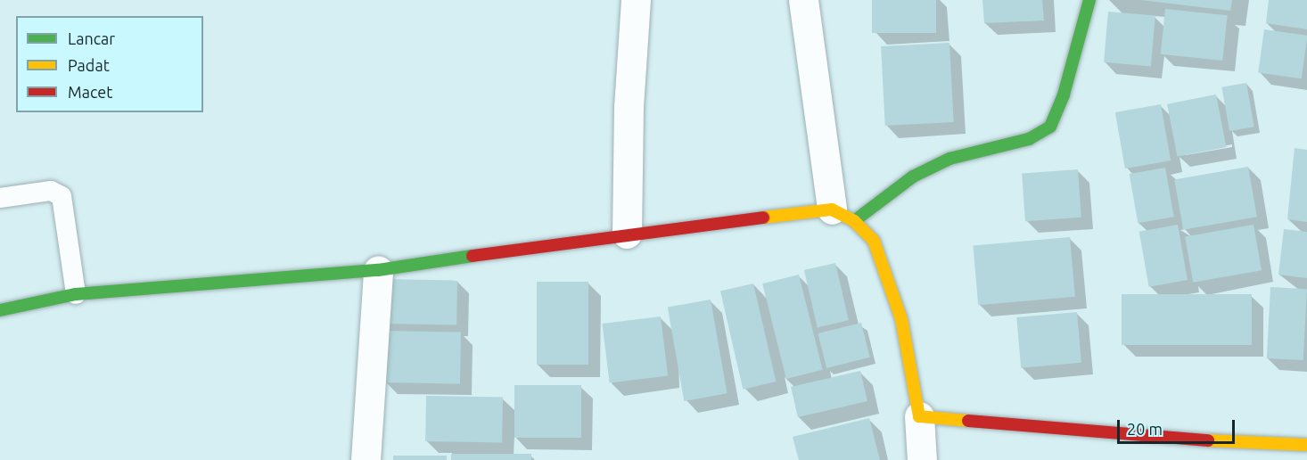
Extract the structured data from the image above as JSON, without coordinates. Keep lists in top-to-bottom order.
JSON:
{
  "legend": ["Lancar", "Padat", "Macet"],
  "scale_bar": "20 m"
}
